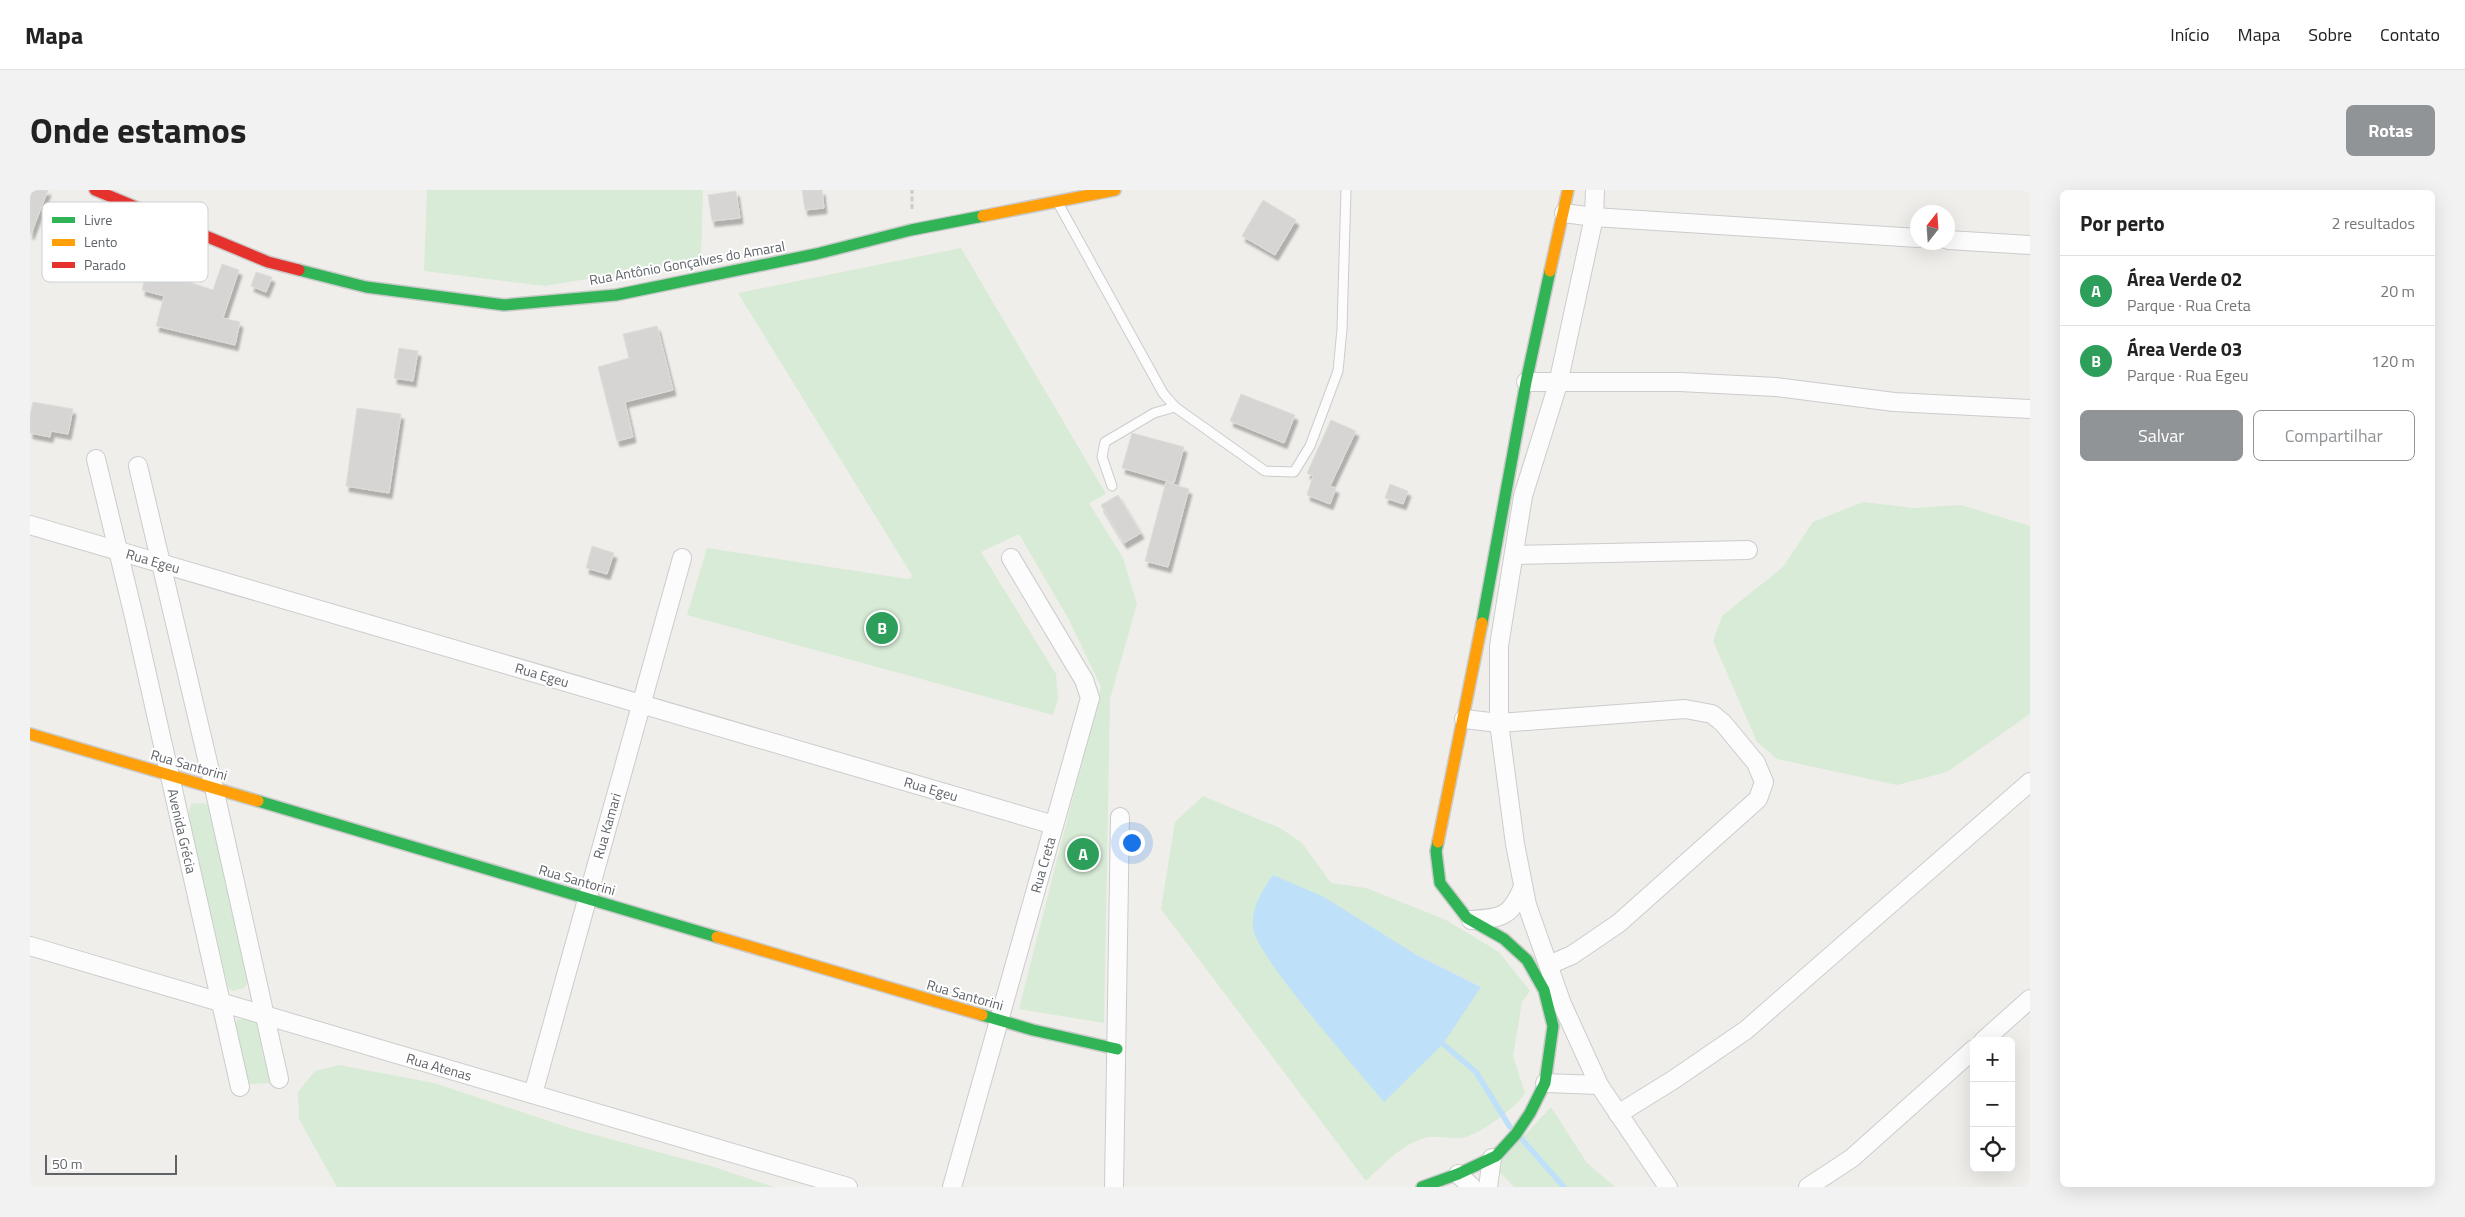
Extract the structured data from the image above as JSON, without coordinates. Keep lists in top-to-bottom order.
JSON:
{
  "streets": {
    "street": [
      "Rua Antônio Gonçalves do Amaral",
      "Rua Egeu",
      "Rua Santorini",
      "Rua Kamari",
      "Avenida Grécia",
      "Rua Creta",
      "Rua Atenas"
    ]
  },
  "crossings": [
    ["Rua Egeu", "Rua Kamari"],
    ["Rua Egeu", "Avenida Grécia"],
    ["Rua Egeu", "Rua Creta"],
    ["Rua Santorini", "Rua Kamari"],
    ["Rua Santorini", "Avenida Grécia"],
    ["Rua Santorini", "Rua Creta"],
    ["Rua Kamari", "Rua Atenas"],
    ["Avenida Grécia", "Rua Atenas"]
  ],
  "legend": ["Livre", "Lento", "Parado"],
  "scale_bar": "50 m",
  "north": "top",
  "page": {
    "header": "Mapa",
    "nav": [
      "Início",
      "Mapa",
      "Sobre",
      "Contato"
    ],
    "title": "Onde estamos",
    "buttons": [
      "Rotas",
      ["Salvar", "Compartilhar"]
    ],
    "heading": ["Por perto", "2 resultados"],
    "list": [
      {
        "mark": "A",
        "name": "Área Verde 02",
        "note": "Parque · Rua Creta",
        "value": "20 m"
      },
      {
        "mark": "B",
        "name": "Área Verde 03",
        "note": "Parque · Rua Egeu",
        "value": "120 m"
      }
    ],
    "pins": ["B", "A"],
    "map_buttons": ["+", "−"],
    "scale": "50 m"
  }
}
